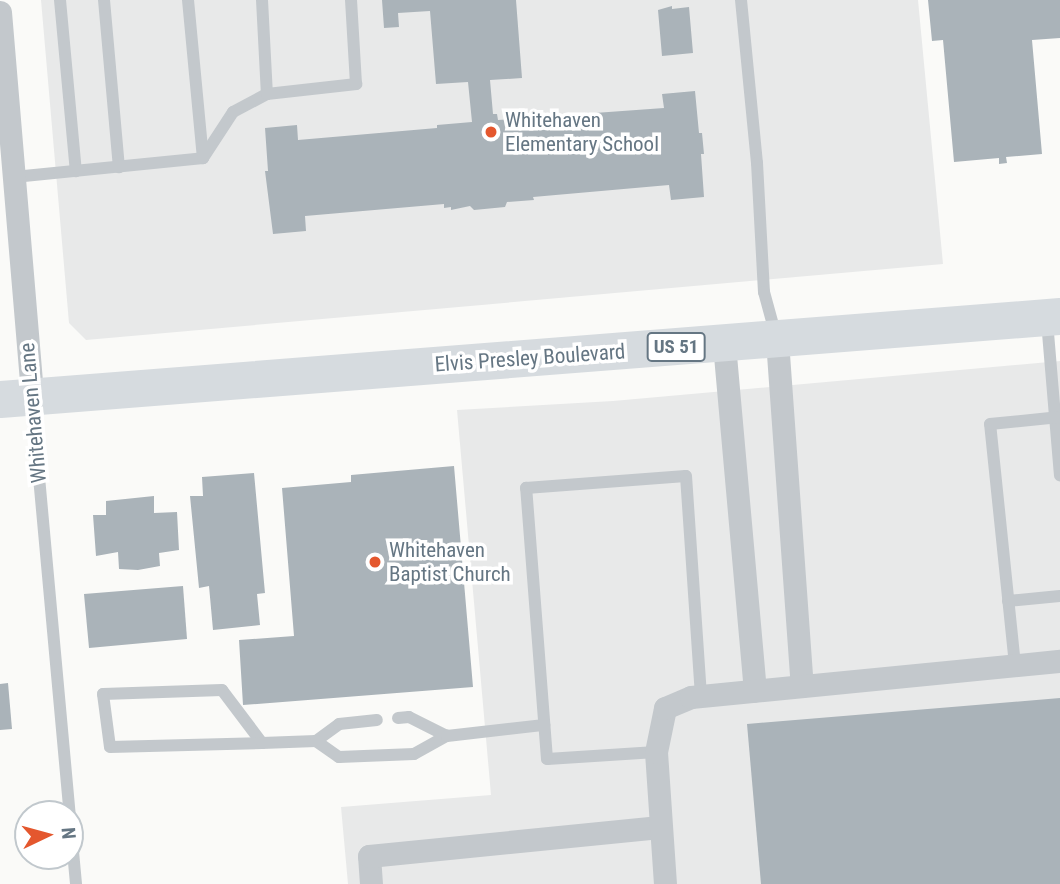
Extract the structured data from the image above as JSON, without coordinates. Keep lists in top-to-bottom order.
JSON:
{
  "streets": {
    "main road": ["US 51", "Elvis Presley Boulevard"],
    "street": ["Whitehaven Lane"]
  },
  "crossings": [
    ["Elvis Presley Boulevard", "Whitehaven Lane"]
  ],
  "places": ["Whitehaven Elementary School", "Whitehaven Baptist Church"],
  "north": "right"
}
